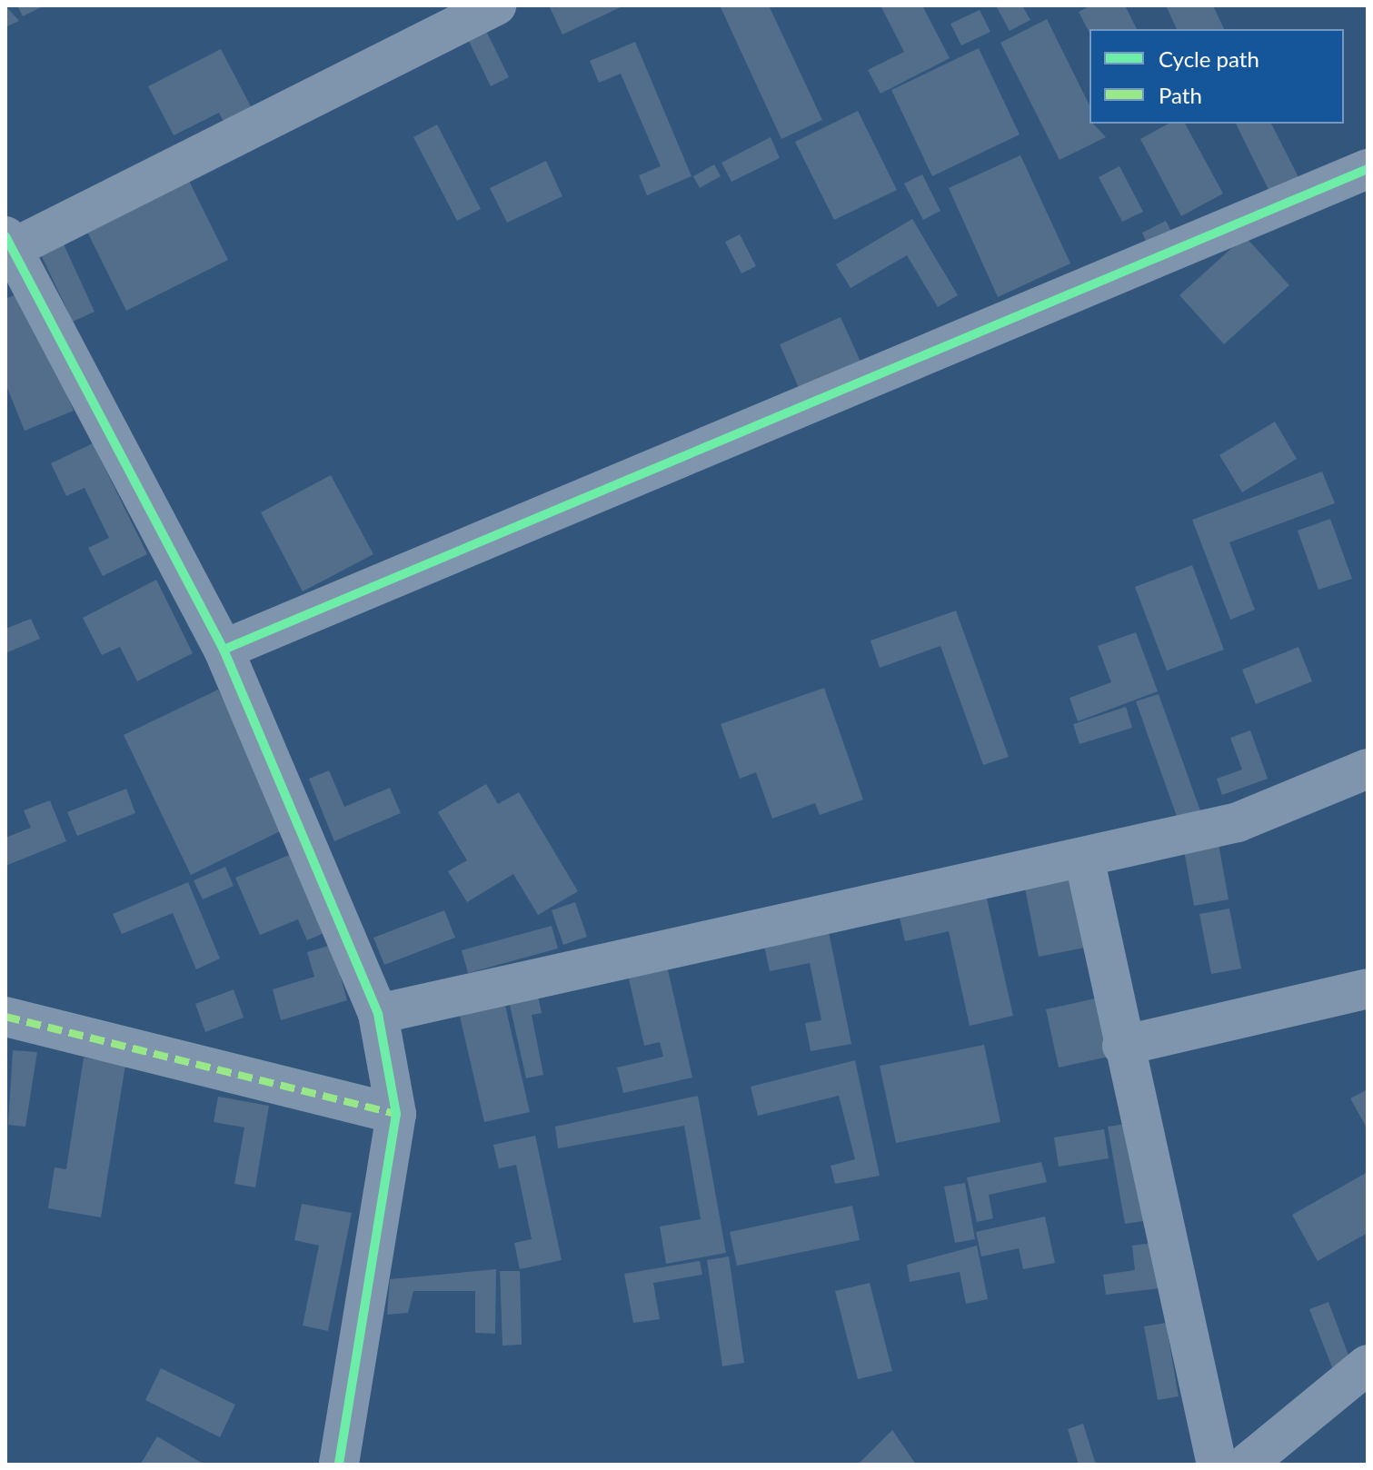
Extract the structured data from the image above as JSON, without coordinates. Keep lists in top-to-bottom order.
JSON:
{
  "legend": ["Cycle path", "Path"]
}
